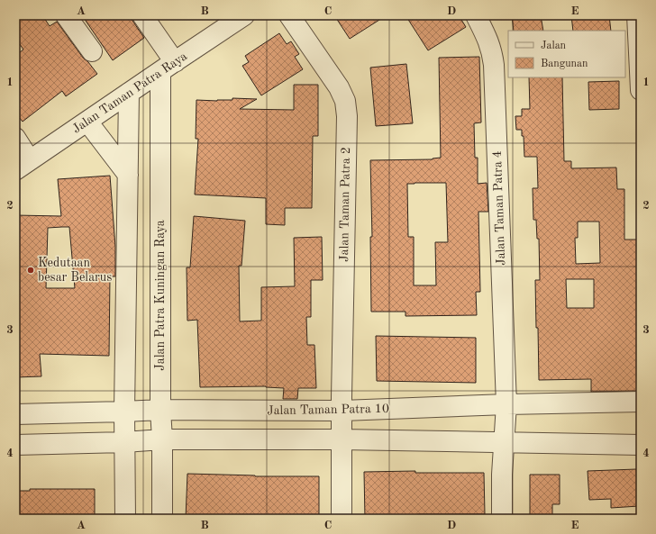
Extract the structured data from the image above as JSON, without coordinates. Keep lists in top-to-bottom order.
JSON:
{
  "streets": {
    "street": [
      "Jalan Taman Patra Raya",
      "Jalan Taman Patra 2",
      "Jalan Taman Patra 4",
      "Jalan Patra Kuningan Raya",
      "Jalan Taman Patra 10"
    ]
  },
  "crossings": [
    ["Jalan Taman Patra Raya", "Jalan Patra Kuningan Raya"],
    ["Jalan Taman Patra 2", "Jalan Taman Patra 10"],
    ["Jalan Taman Patra 4", "Jalan Taman Patra 10"],
    ["Jalan Patra Kuningan Raya", "Jalan Taman Patra 10"]
  ],
  "places": ["Kedutaan besar Belarus"],
  "legend": ["Jalan", "Bangunan"],
  "grid": {
    "columns": [
      "A",
      "B",
      "C",
      "D",
      "E"
    ],
    "rows": [
      "1",
      "2",
      "3",
      "4"
    ]
  }
}
